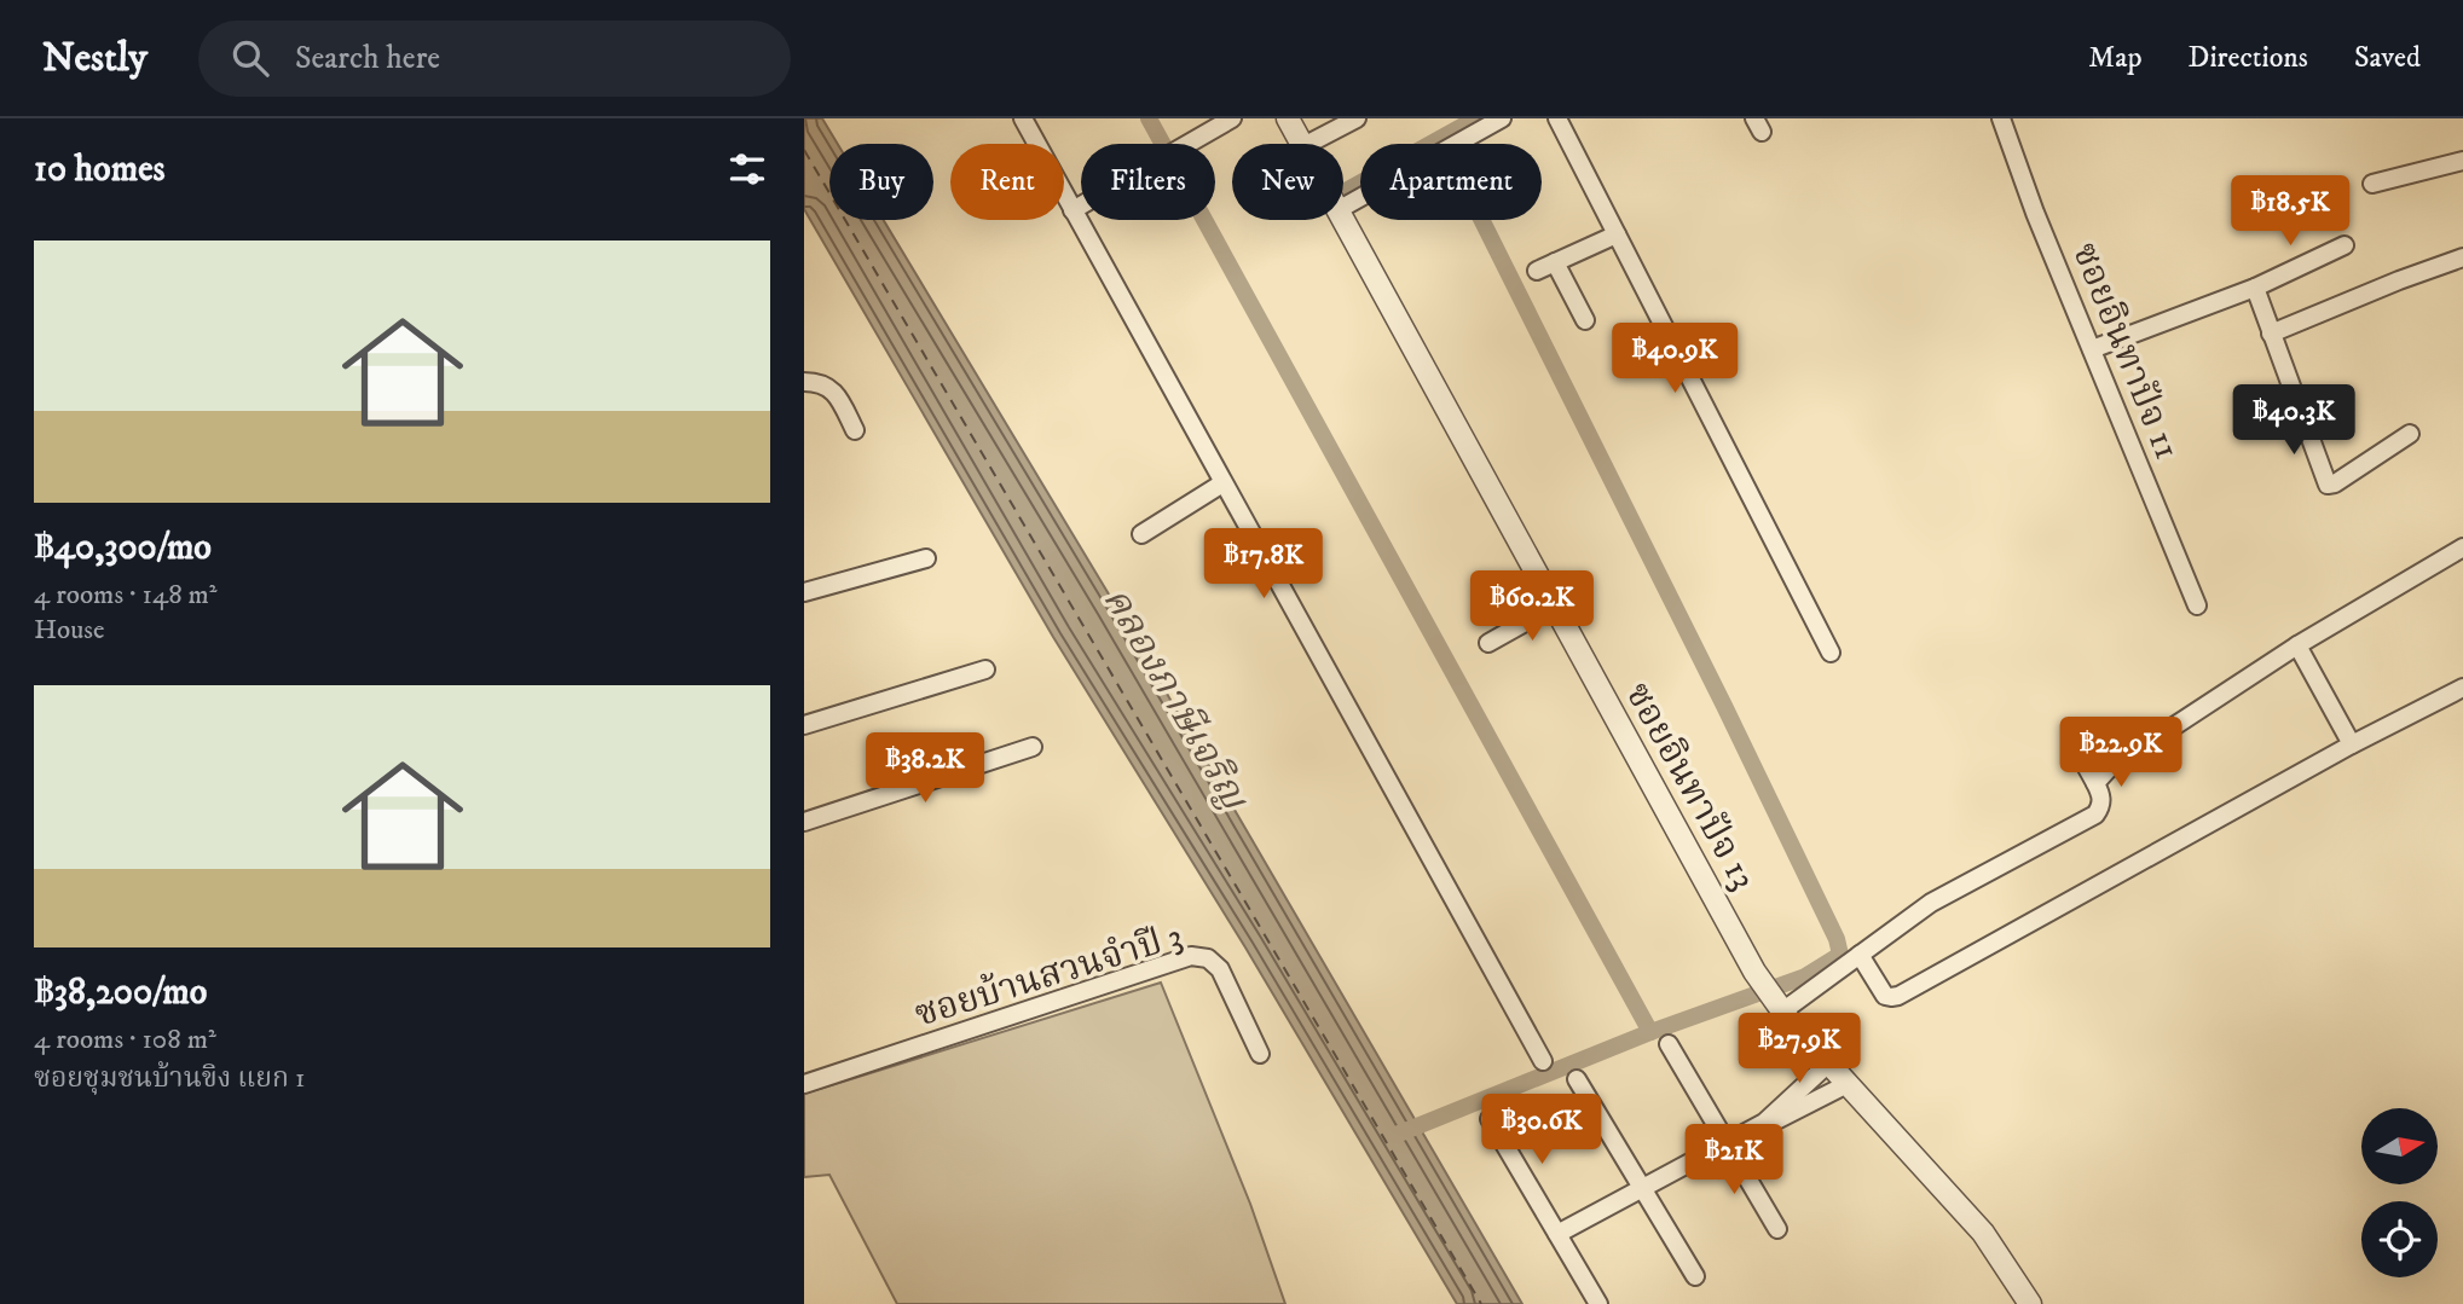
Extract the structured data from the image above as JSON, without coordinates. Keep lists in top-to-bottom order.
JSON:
{
  "streets": {
    "street": ["ซอยอินทาปัจ 11", "ซอยอินทาปัจ 13", "ซอยบ้านสวนจำปี 3"]
  },
  "water": ["คลองภาษีเจริญ"],
  "north": "right",
  "page": {
    "header": "Nestly",
    "search": "Search here",
    "nav": ["Map", "Directions", "Saved"],
    "heading": "10 homes",
    "chip": [
      "Buy",
      "Rent",
      "Filters",
      "New",
      "Apartment"
    ],
    "price": [
      "฿18.5K",
      "฿40.9K",
      "฿40.3K",
      "฿17.8K",
      "฿60.2K",
      "฿22.9K",
      "฿38.2K",
      "฿27.9K",
      "฿30.6K",
      "฿21K"
    ],
    "list": [
      {
        "name": "฿40,300/mo",
        "note": "4 rooms · 148 m² · House"
      },
      {
        "name": "฿38,200/mo",
        "note": "4 rooms · 108 m² · ซอยชุมชนบ้านขิง แยก 1"
      }
    ]
  }
}
